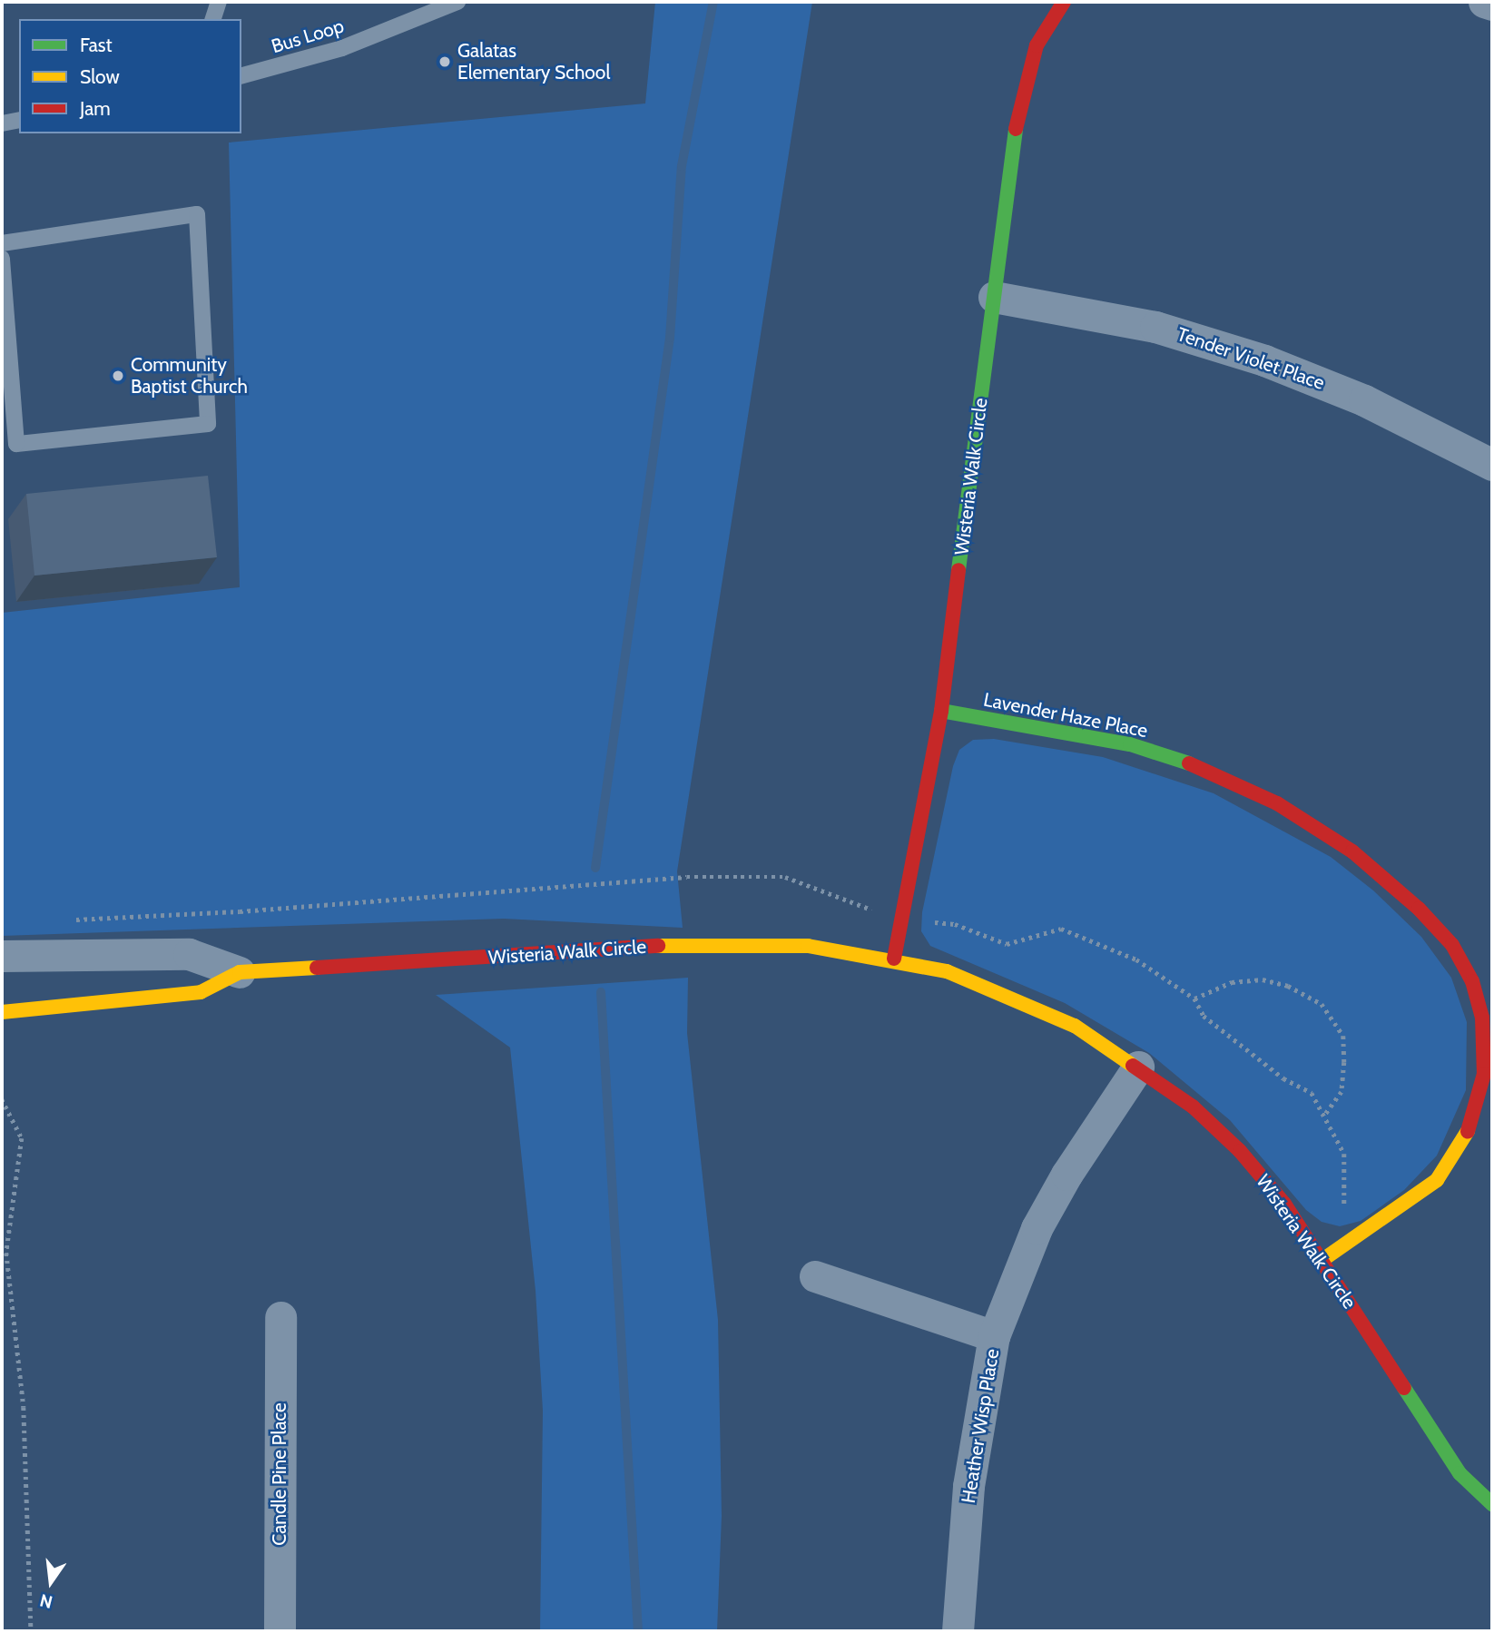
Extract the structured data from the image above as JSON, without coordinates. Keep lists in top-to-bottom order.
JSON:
{
  "streets": {
    "street": [
      "Tender Violet Place",
      "Wisteria Walk Circle",
      "Lavender Haze Place",
      "Heather Wisp Place",
      "Candle Pine Place"
    ],
    "lane": ["Bus Loop"]
  },
  "crossings": [
    ["Tender Violet Place", "Wisteria Walk Circle"],
    ["Wisteria Walk Circle", "Lavender Haze Place"],
    ["Wisteria Walk Circle", "Heather Wisp Place"]
  ],
  "places": ["Galatas Elementary School", "Community Baptist Church"],
  "legend": ["Fast", "Slow", "Jam"],
  "north": "bottom"
}
